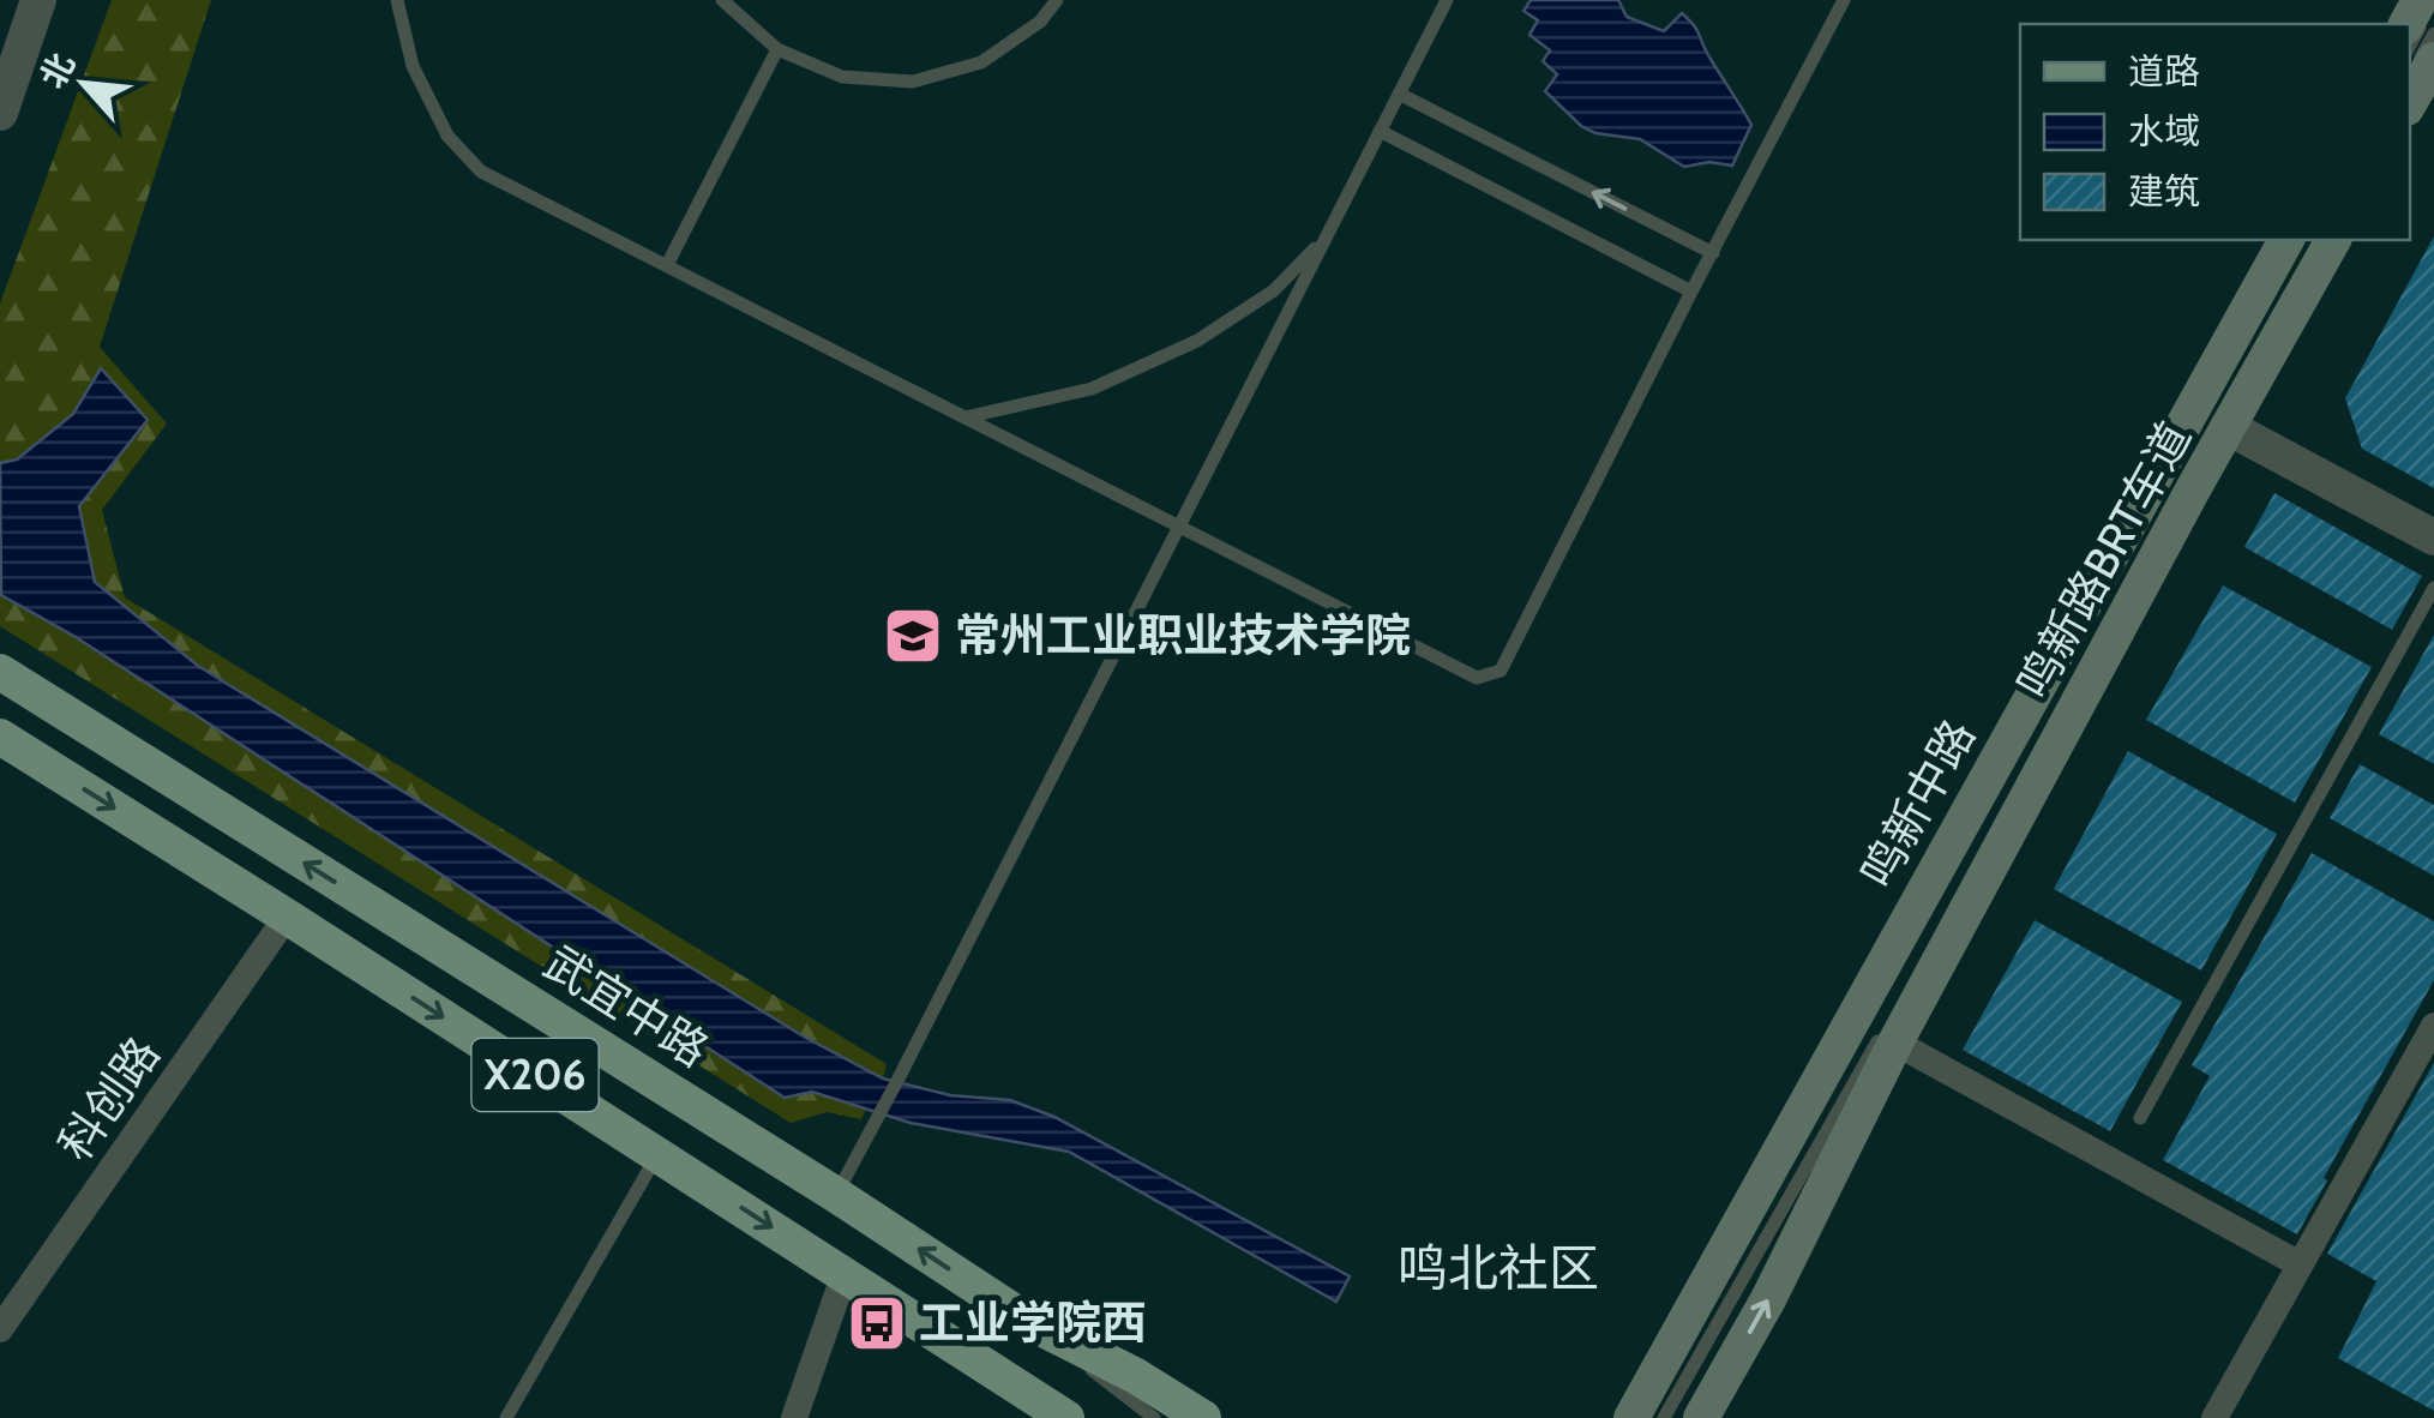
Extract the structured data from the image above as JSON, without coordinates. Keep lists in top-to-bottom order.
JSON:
{
  "streets": {
    "main road": ["鸣新中路", "武宜中路", "X206"],
    "street": ["科创路"],
    "lane": ["鸣新路BRT车道"]
  },
  "crossings": [
    ["X206", "科创路"]
  ],
  "districts": ["鸣北社区"],
  "places": {
    "school or university": ["常州工业职业技术学院"],
    "bus stop": ["工业学院西"]
  },
  "legend": ["道路", "水域", "建筑"],
  "north": "top left"
}
